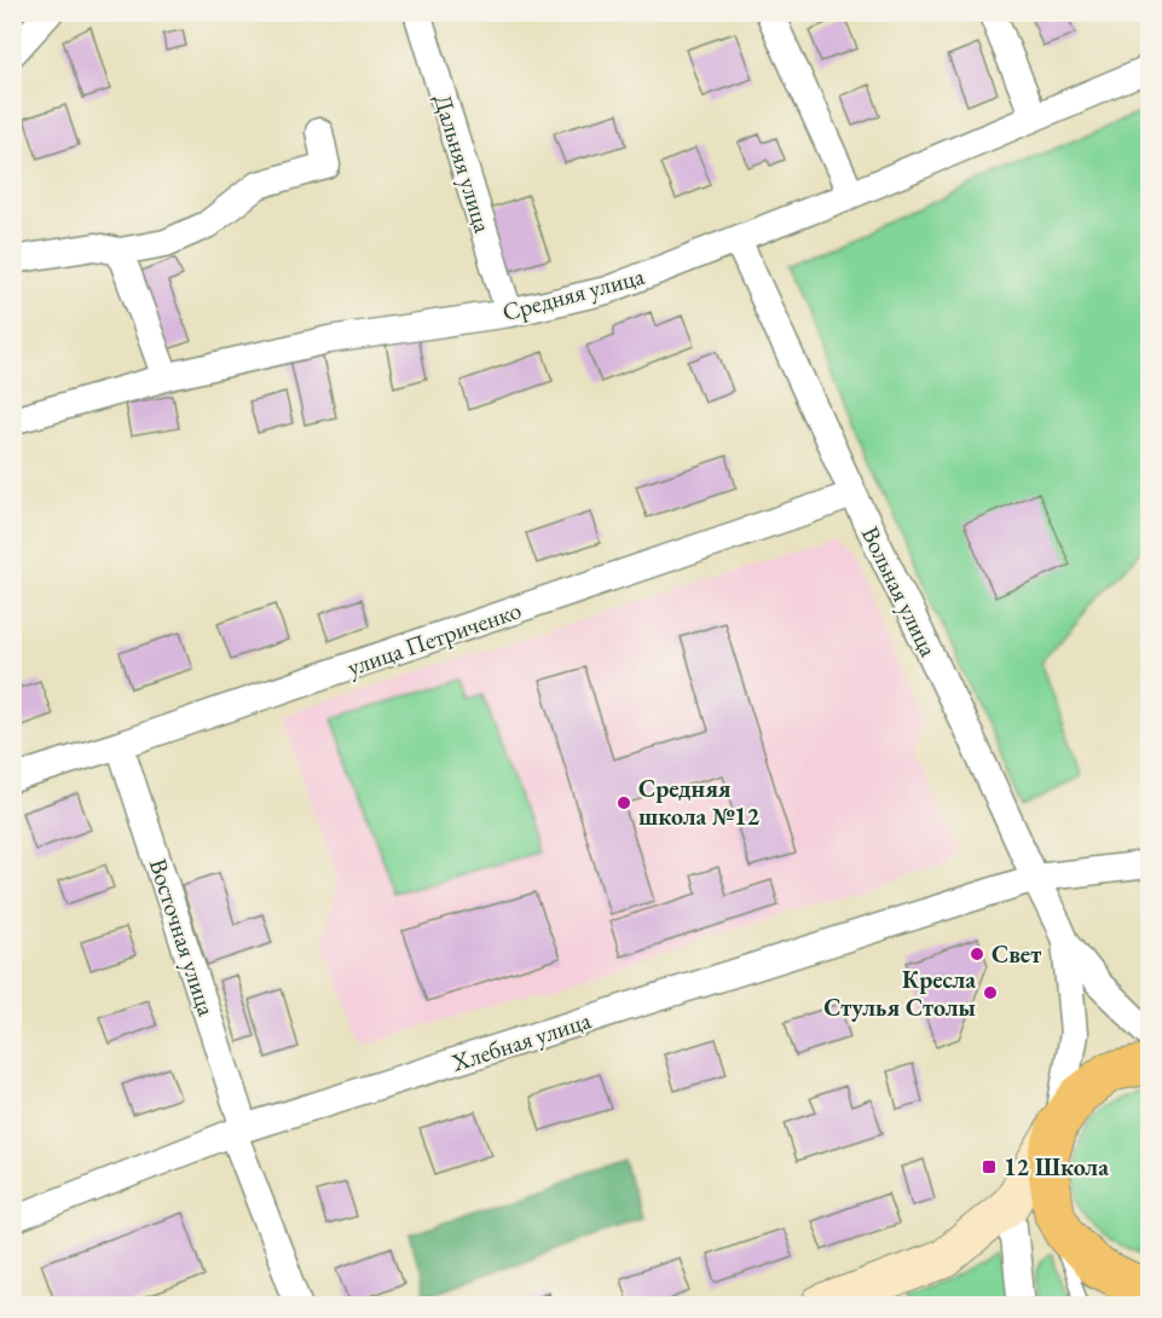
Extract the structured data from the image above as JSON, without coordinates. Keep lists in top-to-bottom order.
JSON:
{
  "streets": {
    "street": [
      "Дальняя улица",
      "Средняя улица",
      "Вольная улица",
      "улица Петриченко",
      "Восточная улица",
      "Хлебная улица"
    ]
  },
  "crossings": [
    ["Дальняя улица", "Средняя улица"],
    ["Средняя улица", "Вольная улица"],
    ["Вольная улица", "улица Петриченко"],
    ["Вольная улица", "Хлебная улица"],
    ["улица Петриченко", "Восточная улица"],
    ["Восточная улица", "Хлебная улица"]
  ],
  "places": {
    "other": ["Средняя школа №12", "Свет", "Кресла Стулья Столы"],
    "transit": ["12 Школа"]
  }
}
